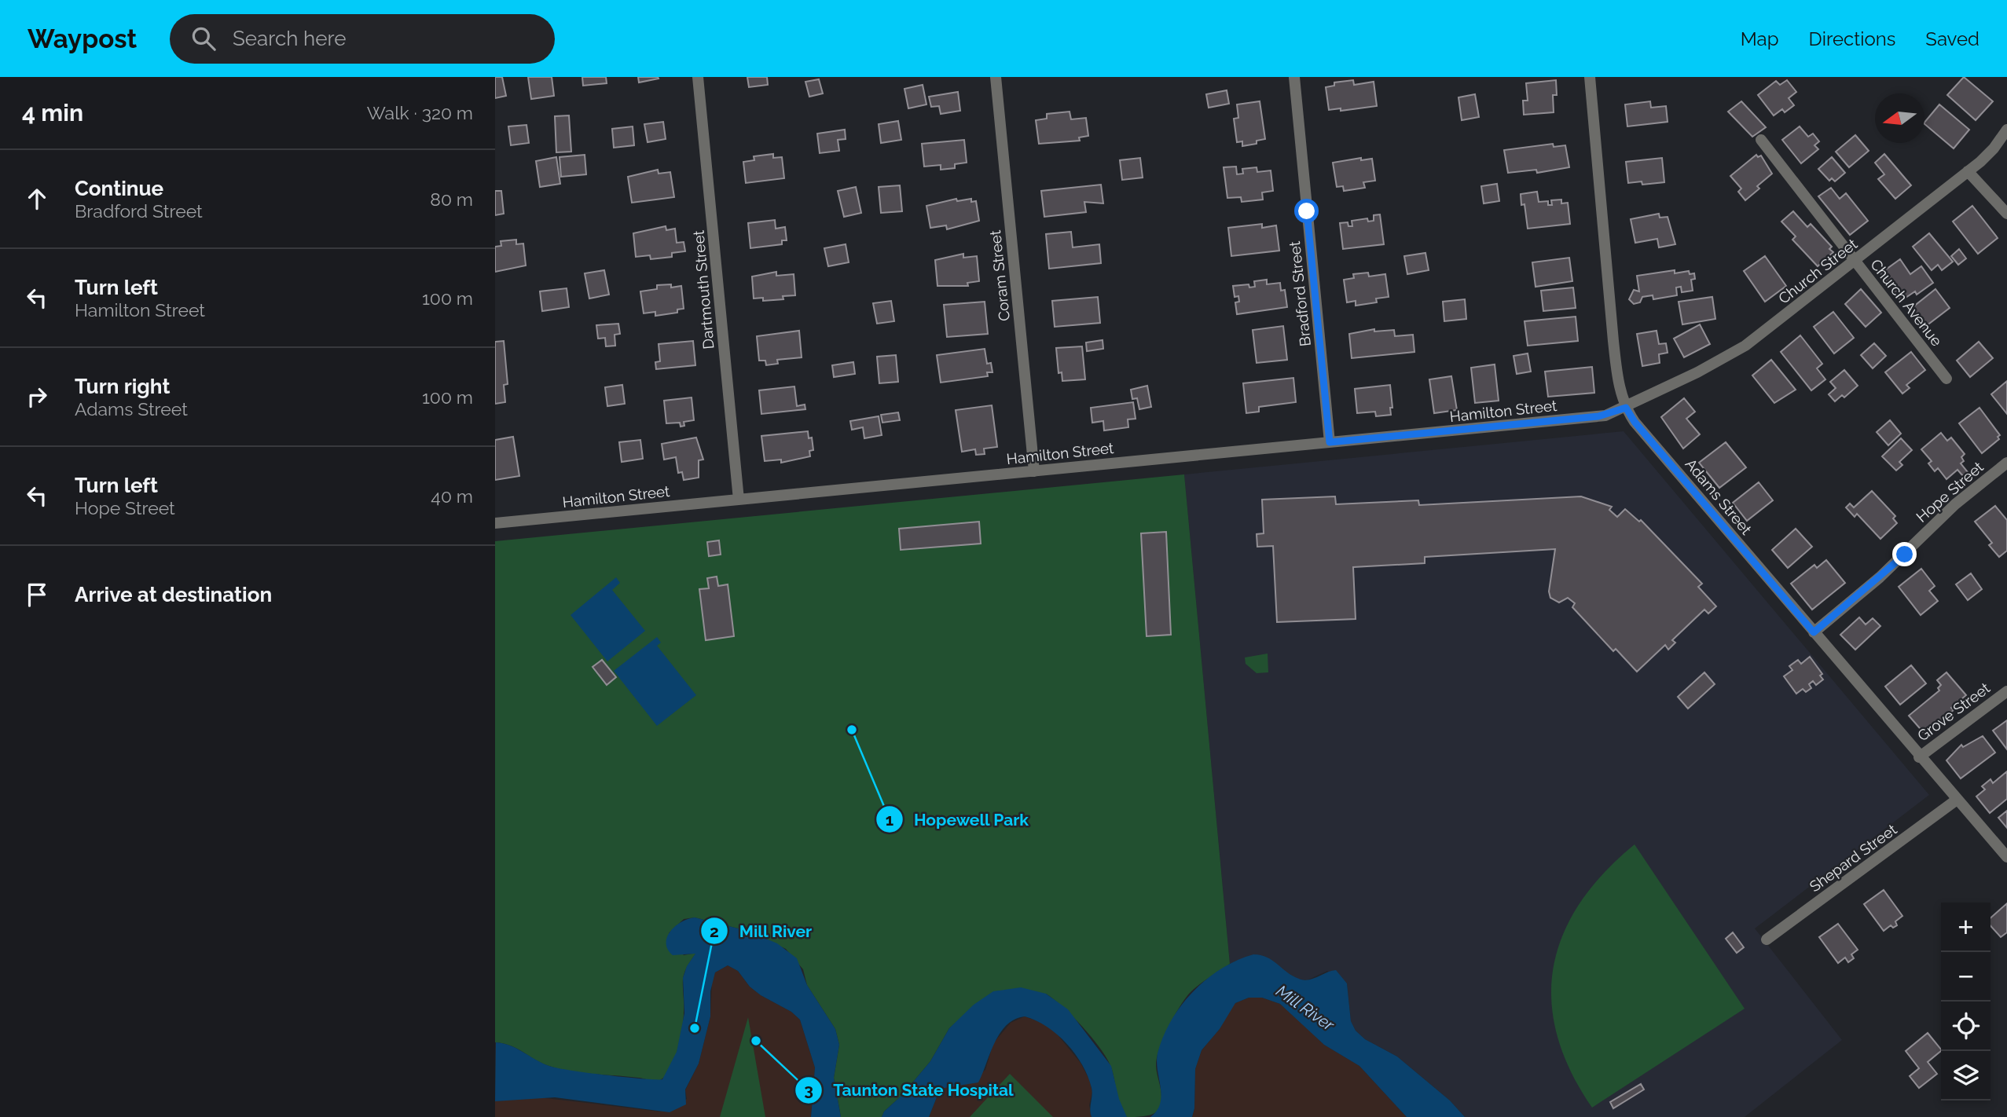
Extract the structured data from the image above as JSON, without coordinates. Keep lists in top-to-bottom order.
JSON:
{
  "streets": {
    "street": [
      "Church Street",
      "Coram Street",
      "Dartmouth Street",
      "Bradford Street",
      "Church Avenue",
      "Hamilton Street",
      "Hope Street",
      "Adams Street",
      "Grove Street",
      "Shepard Street"
    ]
  },
  "crossings": [
    ["Church Street", "Church Avenue"],
    ["Church Street", "Hamilton Street"],
    ["Church Street", "Adams Street"],
    ["Coram Street", "Hamilton Street"],
    ["Dartmouth Street", "Hamilton Street"],
    ["Bradford Street", "Hamilton Street"],
    ["Hamilton Street", "Adams Street"],
    ["Hope Street", "Adams Street"],
    ["Adams Street", "Grove Street"],
    ["Adams Street", "Shepard Street"]
  ],
  "water": ["Mill River"],
  "places": ["Hopewell Park", "Mill River", "Taunton State Hospital"],
  "north": "left",
  "page": {
    "header": "Waypost",
    "search": "Search here",
    "nav": ["Map", "Directions", "Saved"],
    "heading": ["4 min", "Walk · 320 m"],
    "list": [
      ["Continue", "Bradford Street", "80 m"],
      ["Turn left", "Hamilton Street", "100 m"],
      ["Turn right", "Adams Street", "100 m"],
      ["Turn left", "Hope Street", "40 m"],
      "Arrive at destination"
    ],
    "map_buttons": ["+", "−"]
  }
}
